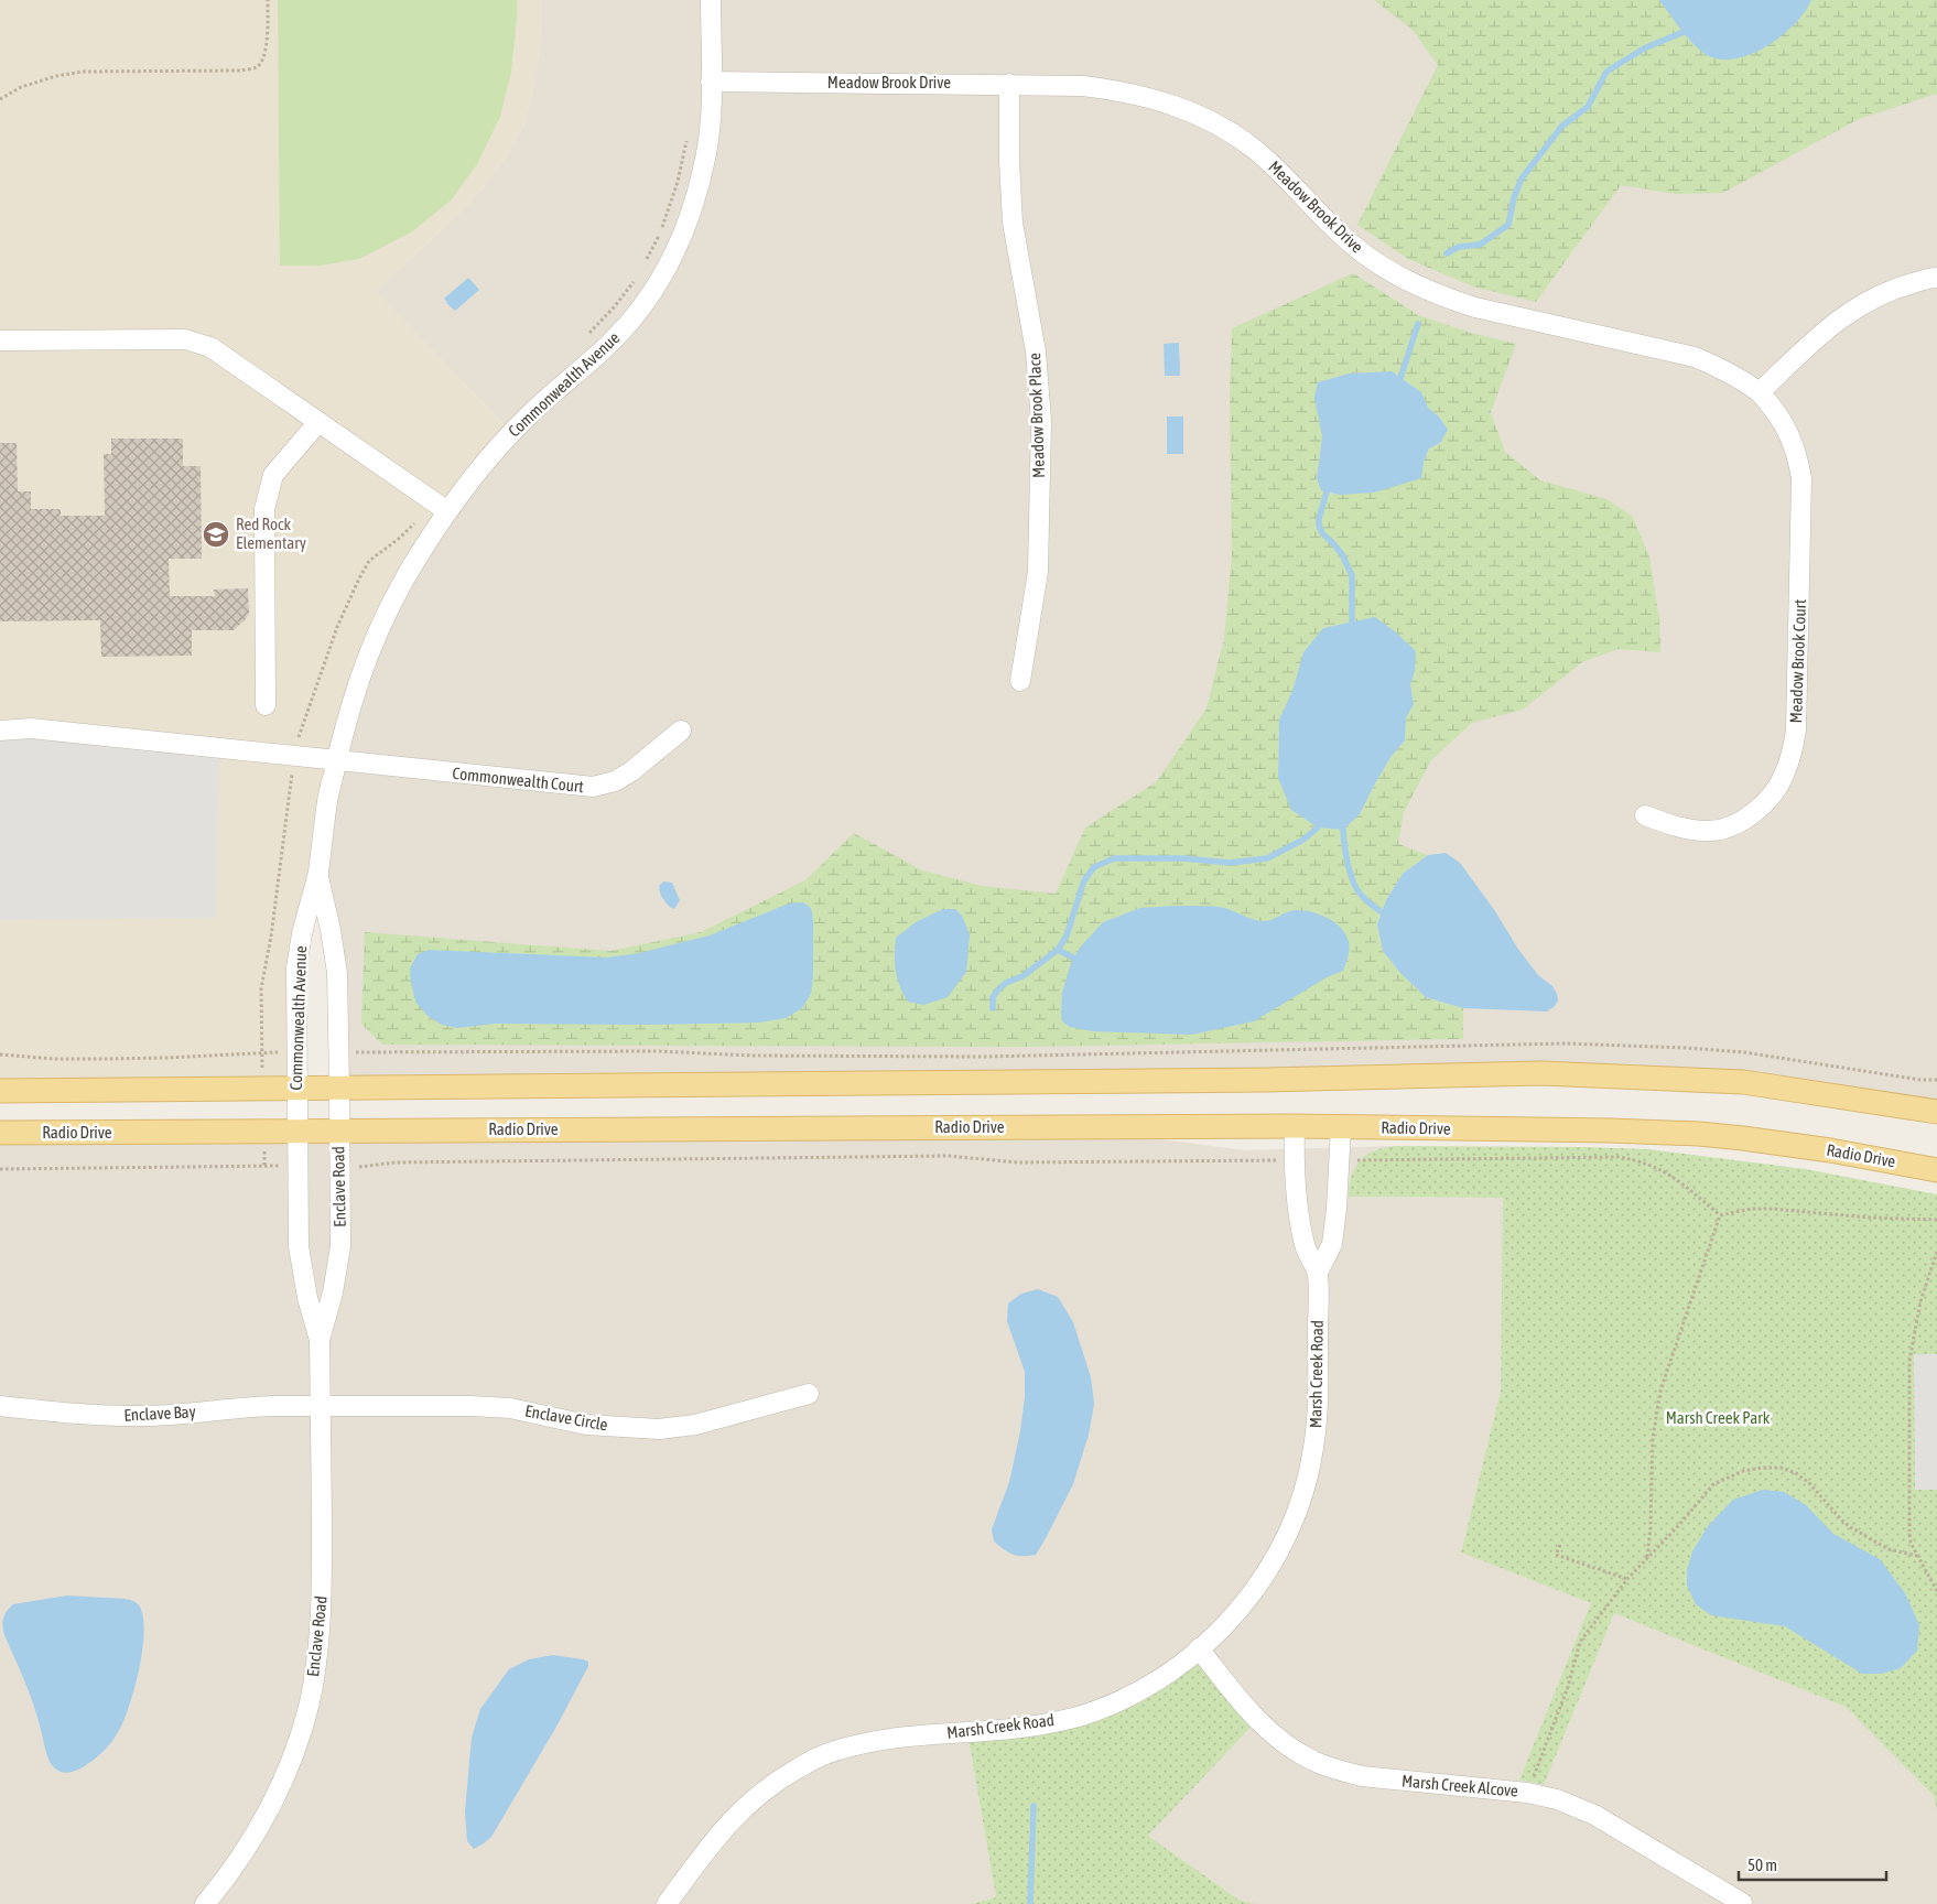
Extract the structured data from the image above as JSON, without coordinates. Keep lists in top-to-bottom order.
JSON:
{
  "streets": {
    "main road": ["Radio Drive"],
    "street": [
      "Meadow Brook Drive",
      "Commonwealth Avenue",
      "Meadow Brook Place",
      "Meadow Brook Court",
      "Commonwealth Court",
      "Enclave Road",
      "Marsh Creek Road",
      "Enclave Bay",
      "Enclave Circle",
      "Marsh Creek Alcove"
    ]
  },
  "crossings": [
    ["Meadow Brook Drive", "Commonwealth Avenue"],
    ["Meadow Brook Drive", "Meadow Brook Place"],
    ["Meadow Brook Drive", "Meadow Brook Court"],
    ["Commonwealth Avenue", "Commonwealth Court"],
    ["Commonwealth Avenue", "Radio Drive"],
    ["Commonwealth Avenue", "Enclave Road"],
    ["Radio Drive", "Enclave Road"],
    ["Radio Drive", "Marsh Creek Road"],
    ["Enclave Road", "Enclave Bay"],
    ["Enclave Road", "Enclave Circle"],
    ["Marsh Creek Road", "Marsh Creek Alcove"],
    ["Enclave Bay", "Enclave Circle"]
  ],
  "parks": ["Marsh Creek Park"],
  "places": {
    "school or university": ["Red Rock Elementary"]
  },
  "scale_bar": "50 m"
}
